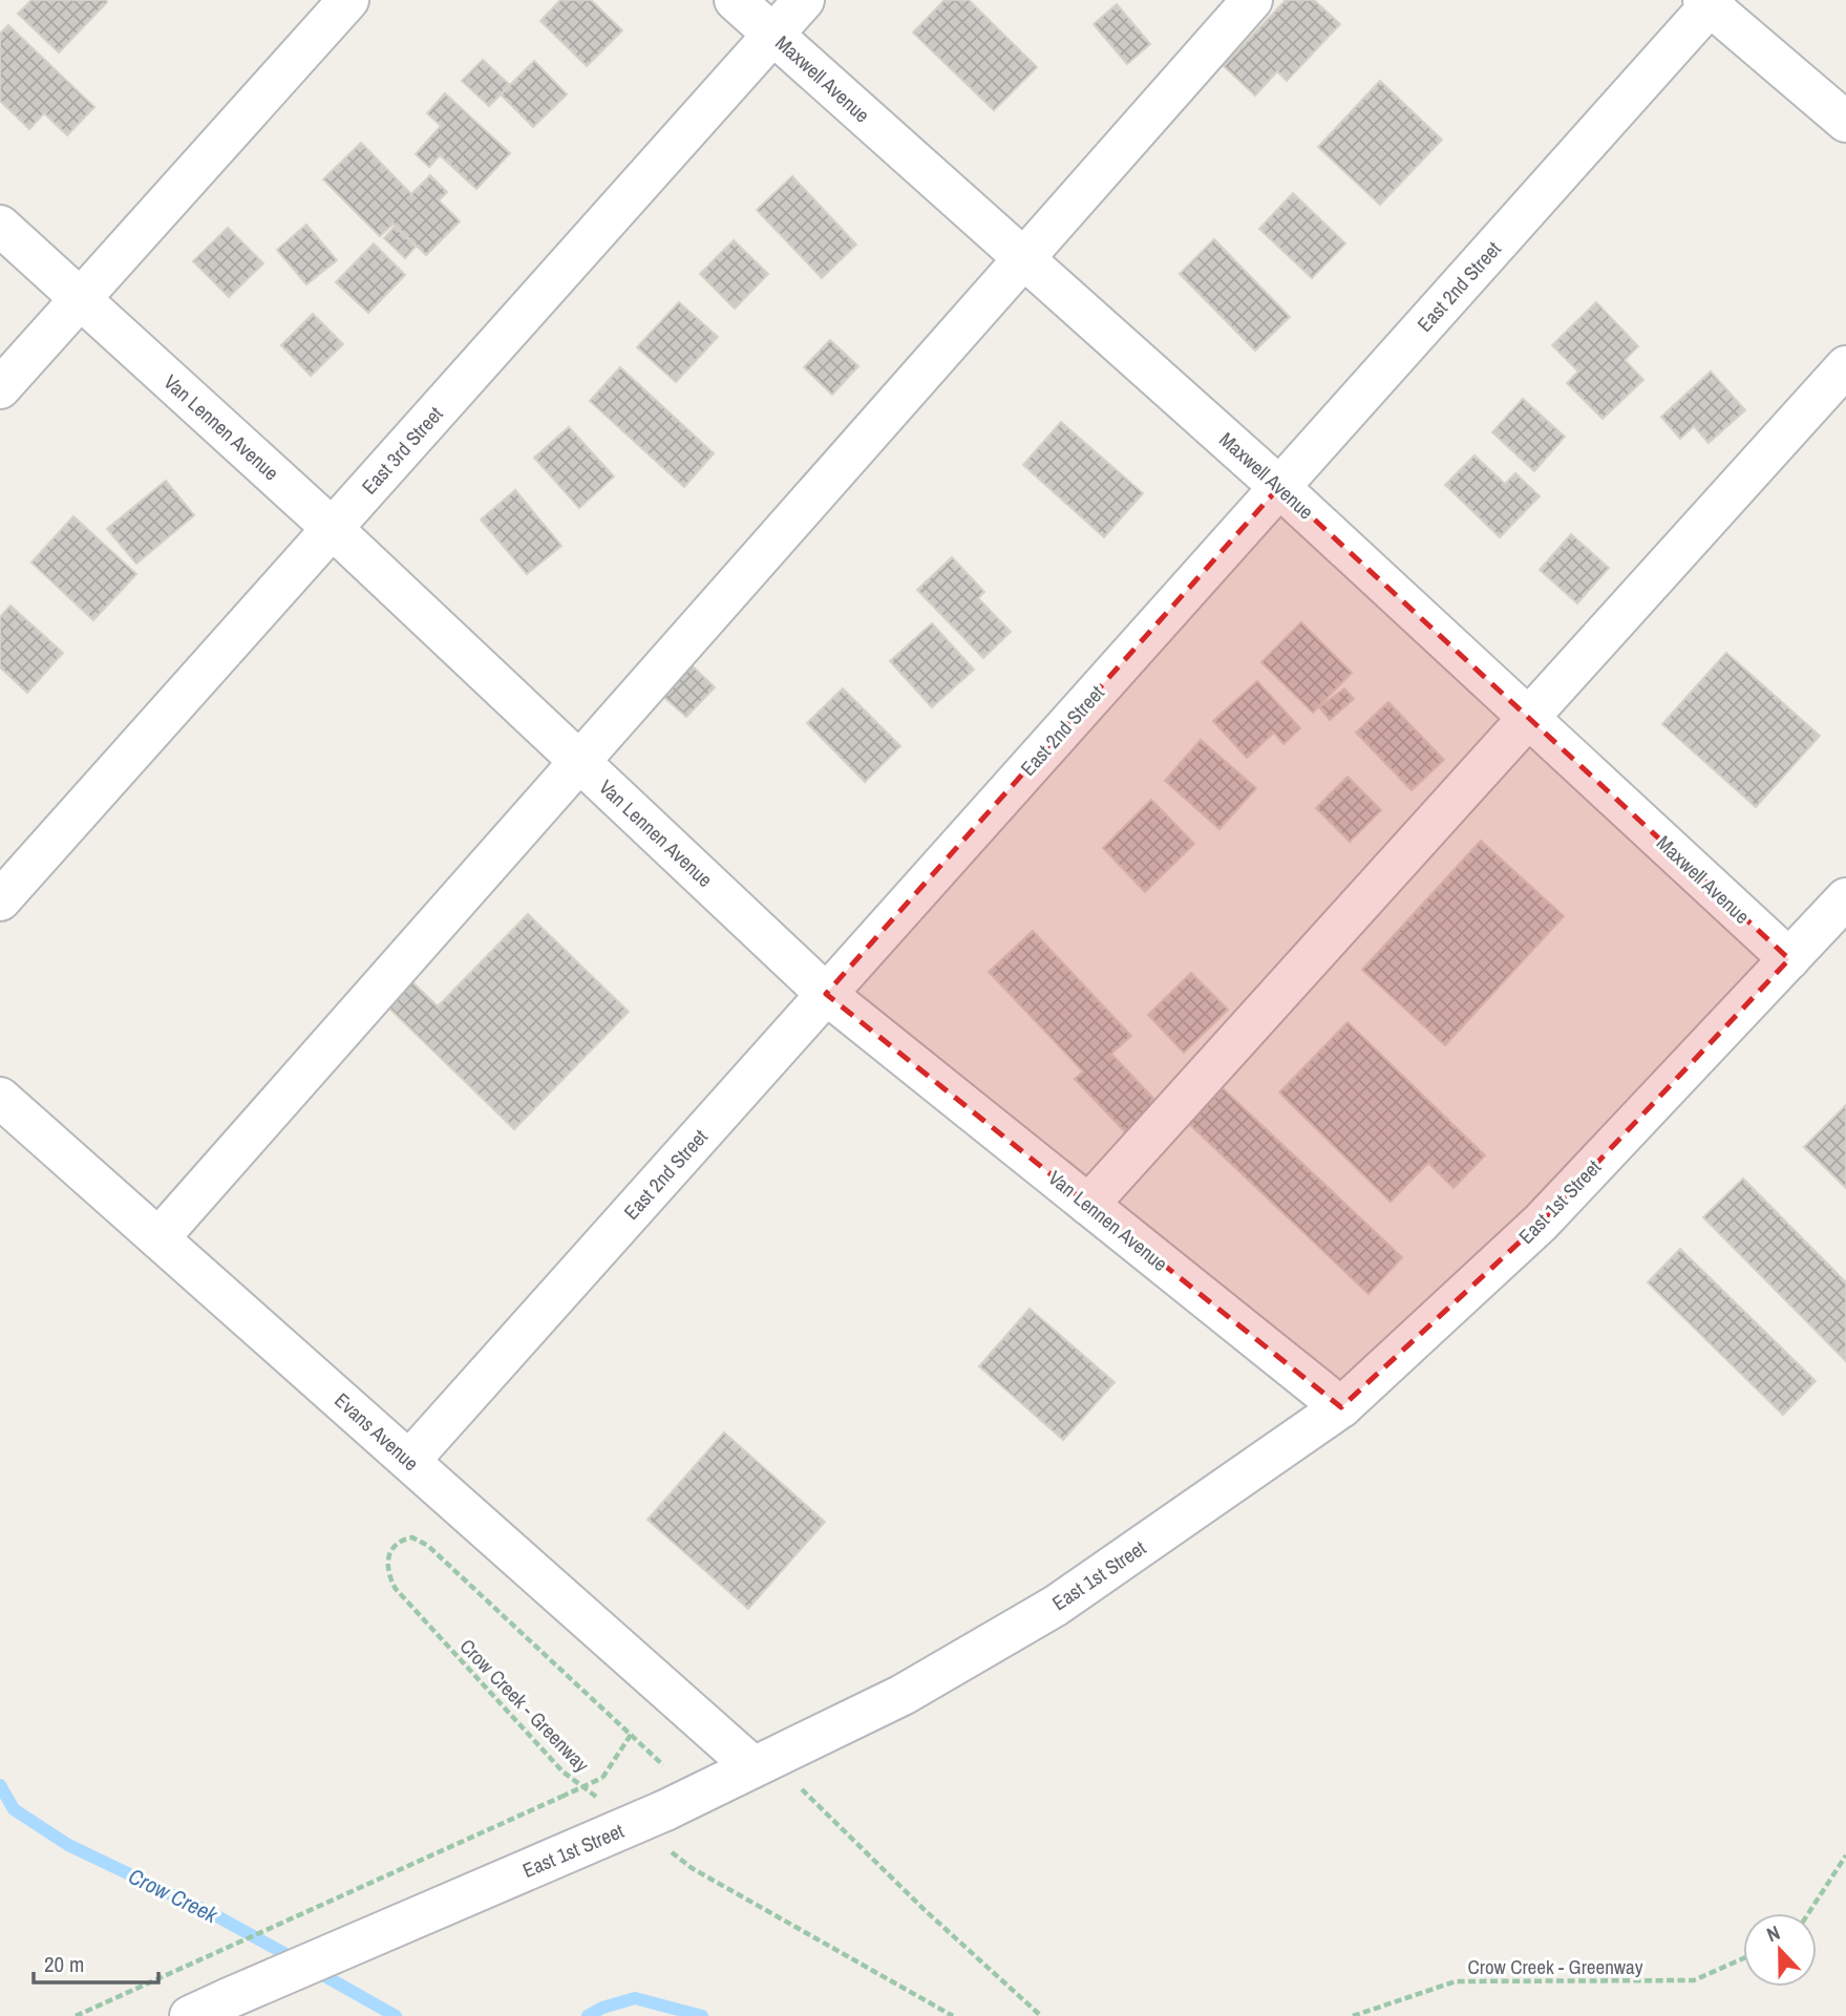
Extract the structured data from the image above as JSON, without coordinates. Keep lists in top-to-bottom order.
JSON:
{
  "streets": {
    "street": [
      "Maxwell Avenue",
      "East 2nd Street",
      "Van Lennen Avenue",
      "East 3rd Street",
      "East 1st Street",
      "Evans Avenue"
    ],
    "path": ["Crow Creek - Greenway"]
  },
  "crossings": [
    ["Maxwell Avenue", "East 2nd Street"],
    ["Maxwell Avenue", "East 3rd Street"],
    ["Maxwell Avenue", "East 1st Street"],
    ["East 2nd Street", "Van Lennen Avenue"],
    ["East 2nd Street", "Evans Avenue"],
    ["Van Lennen Avenue", "East 3rd Street"],
    ["Van Lennen Avenue", "East 1st Street"],
    ["East 1st Street", "Evans Avenue"]
  ],
  "water": ["Crow Creek"],
  "scale_bar": "20 m",
  "north": "top"
}
